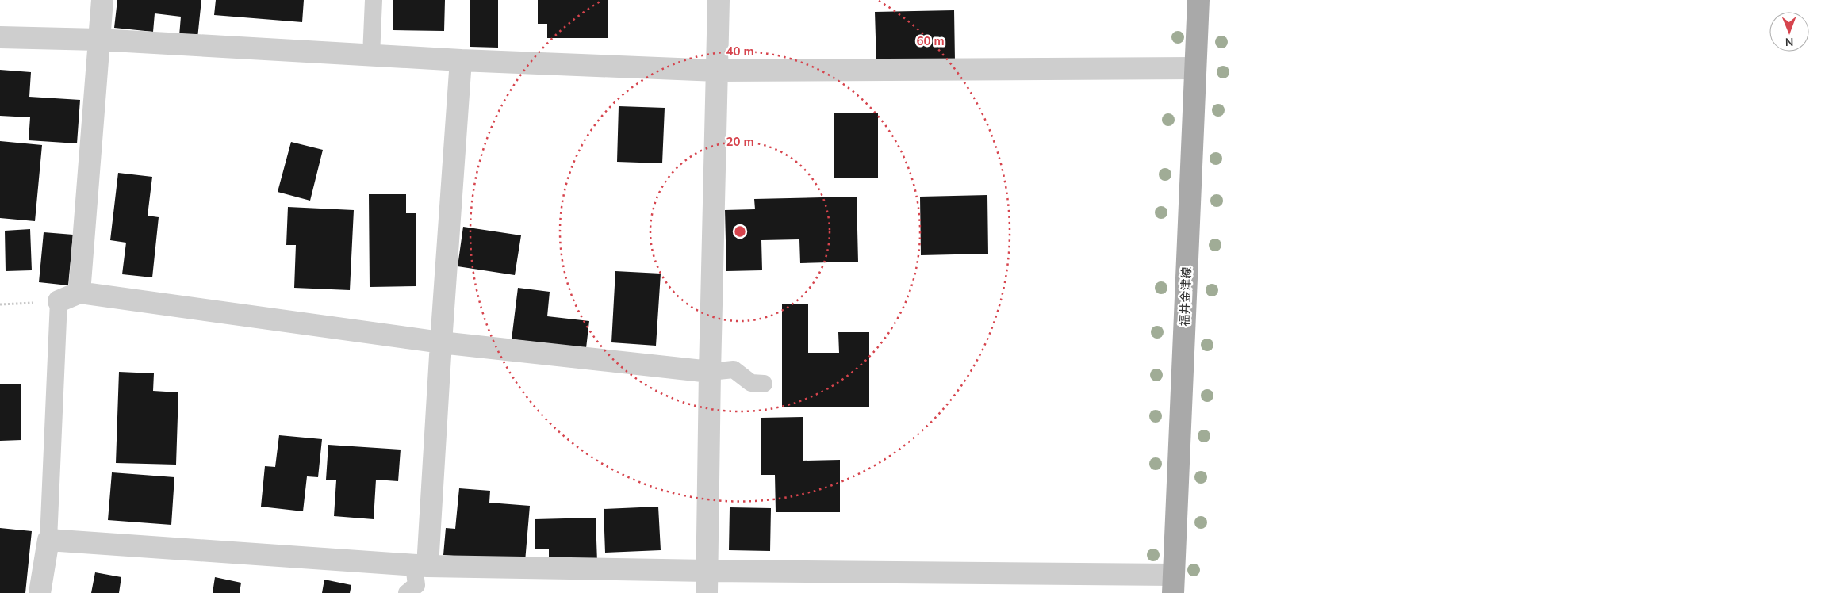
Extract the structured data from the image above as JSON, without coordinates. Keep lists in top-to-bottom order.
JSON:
{
  "streets": {
    "main road": ["福井金津線"]
  },
  "north": "bottom",
  "rings": ["60 m", "40 m", "20 m"]
}
